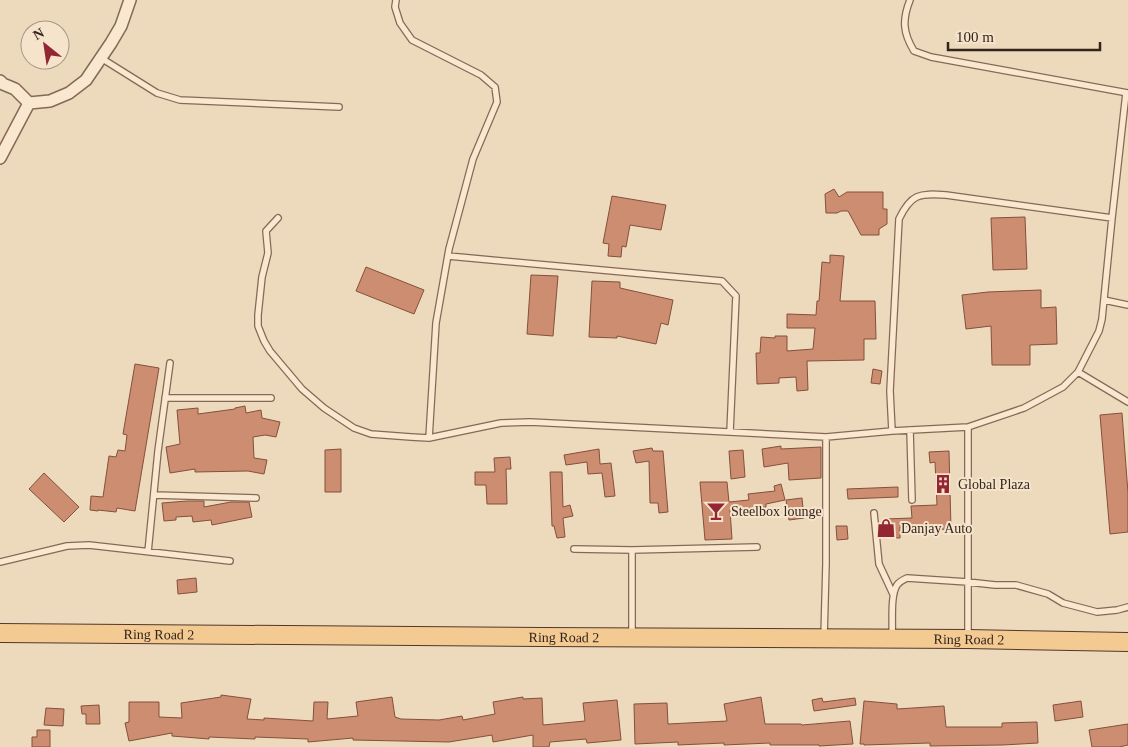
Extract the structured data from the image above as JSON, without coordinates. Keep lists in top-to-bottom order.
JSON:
{
  "streets": {
    "main road": ["Ring Road 2"]
  },
  "places": {
    "building": ["Global Plaza"],
    "bar": ["Steelbox lounge"],
    "shop": ["Danjay Auto"]
  },
  "scale_bar": "100 m",
  "north": "top left"
}
